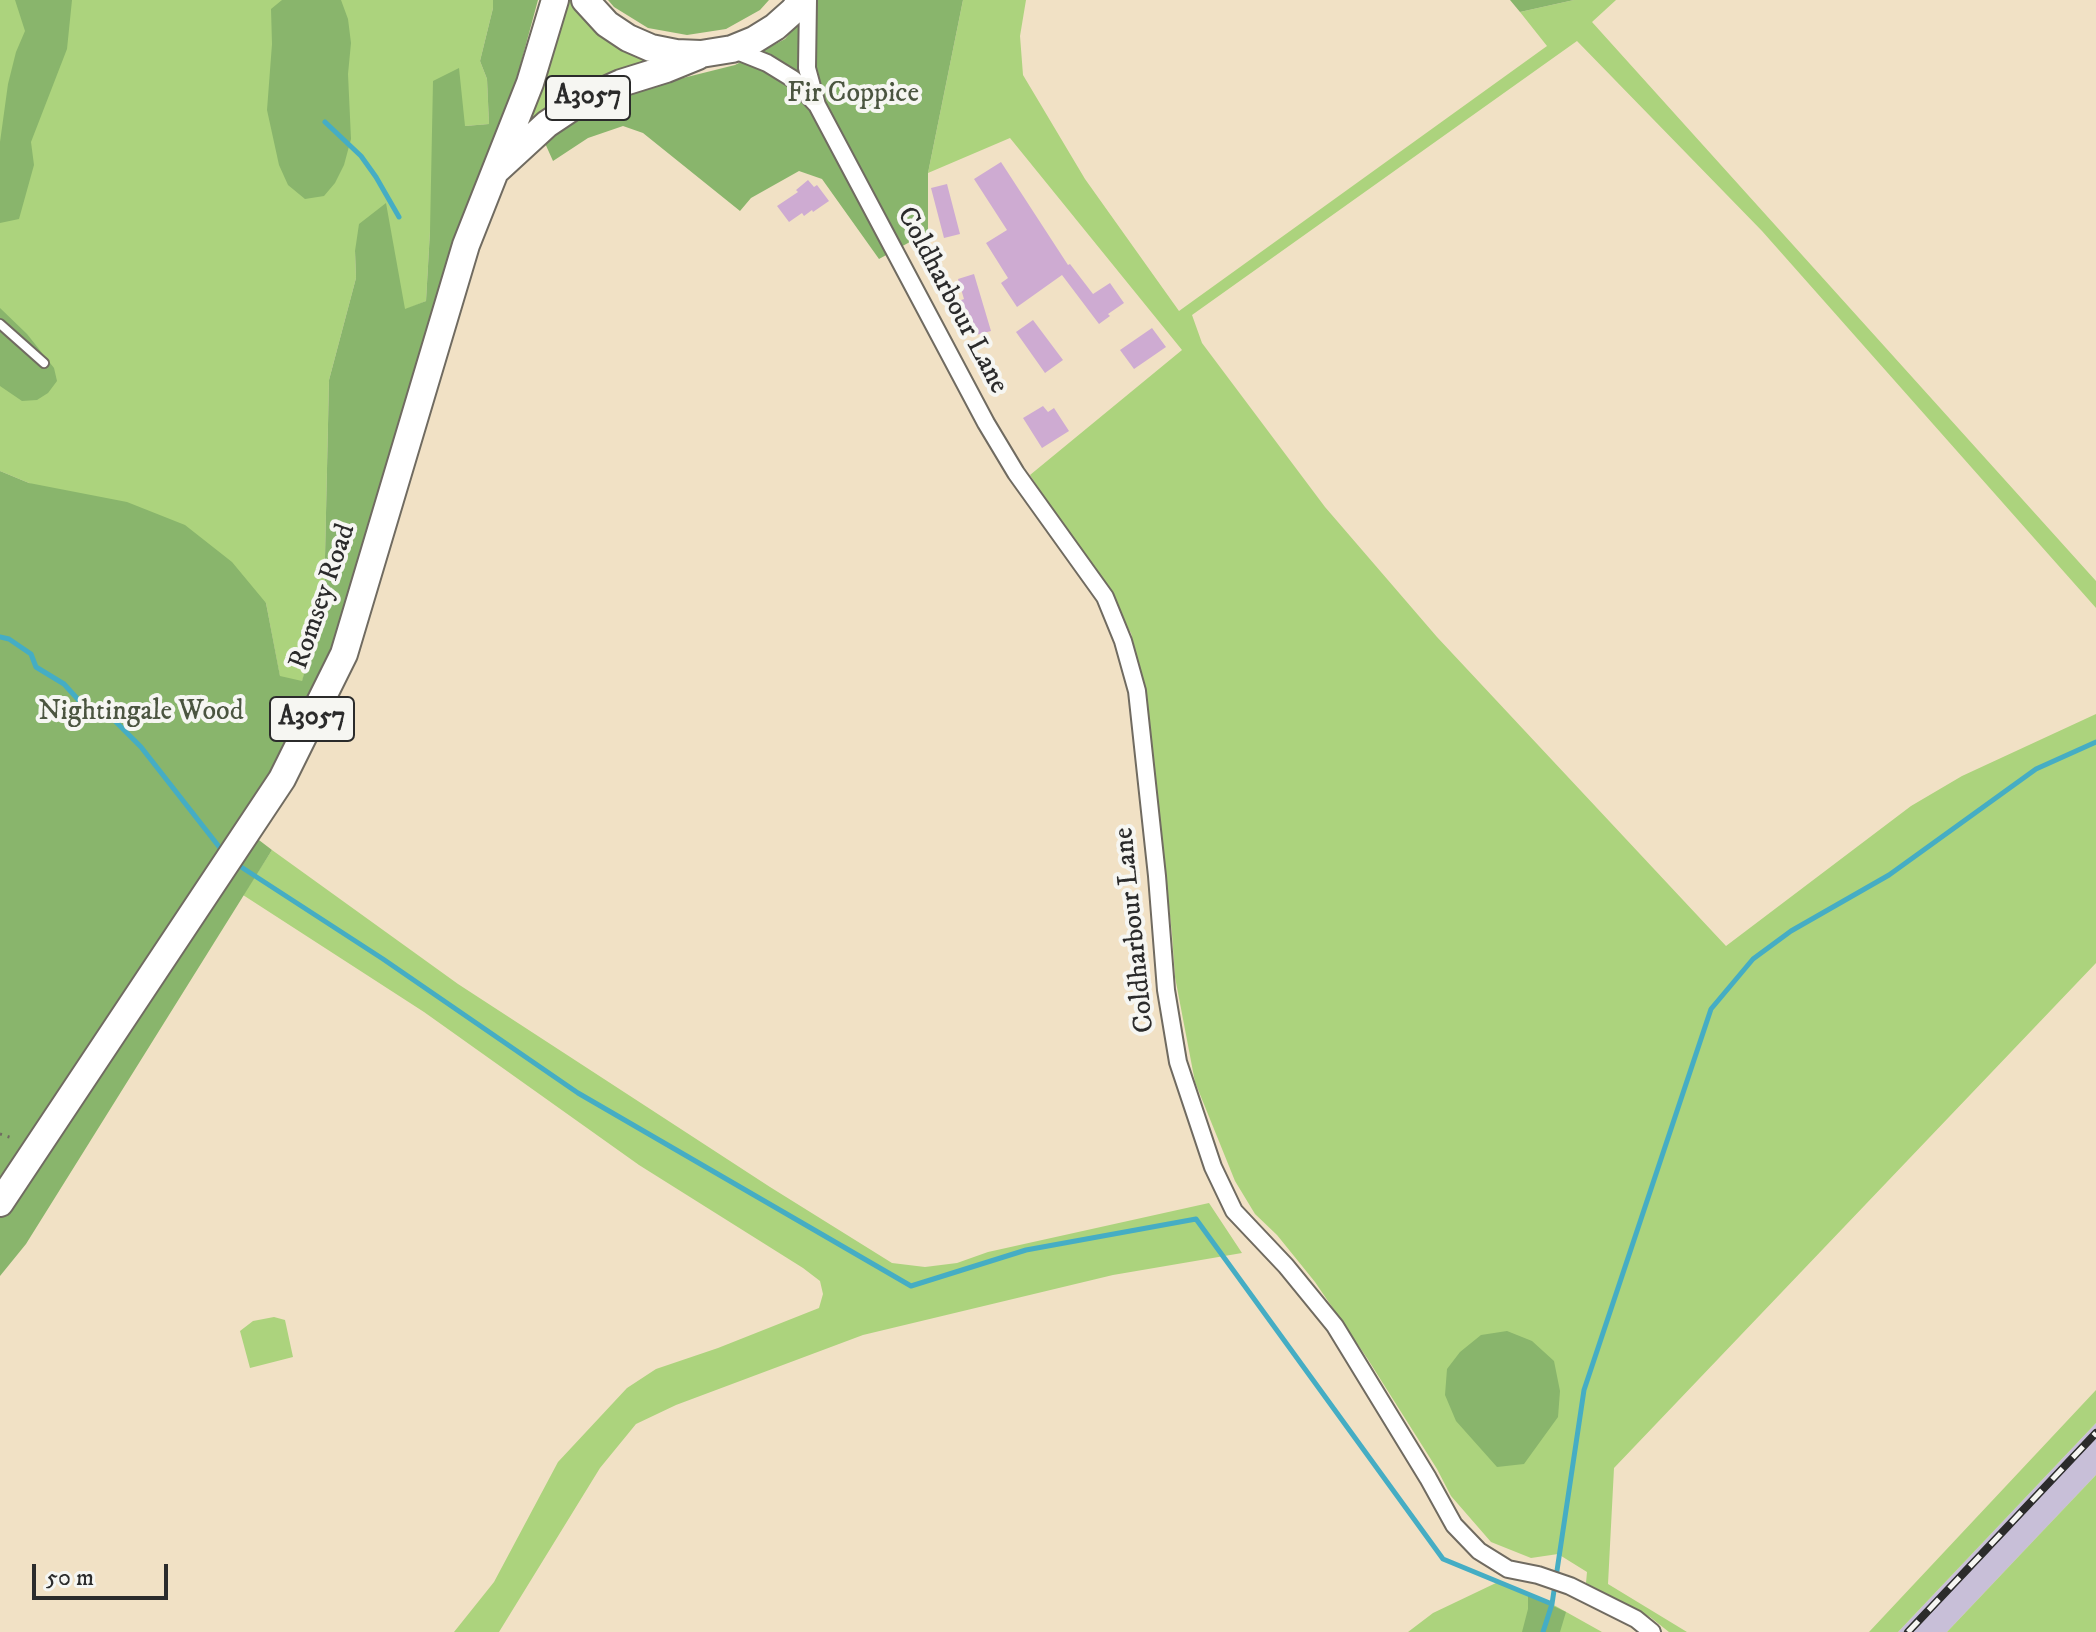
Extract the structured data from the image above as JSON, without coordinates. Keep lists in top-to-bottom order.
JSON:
{
  "streets": {
    "main road": ["A3057", "Romsey Road"],
    "street": ["Coldharbour Lane"]
  },
  "parks": ["Fir Coppice", "Nightingale Wood"],
  "scale_bar": "50 m"
}
